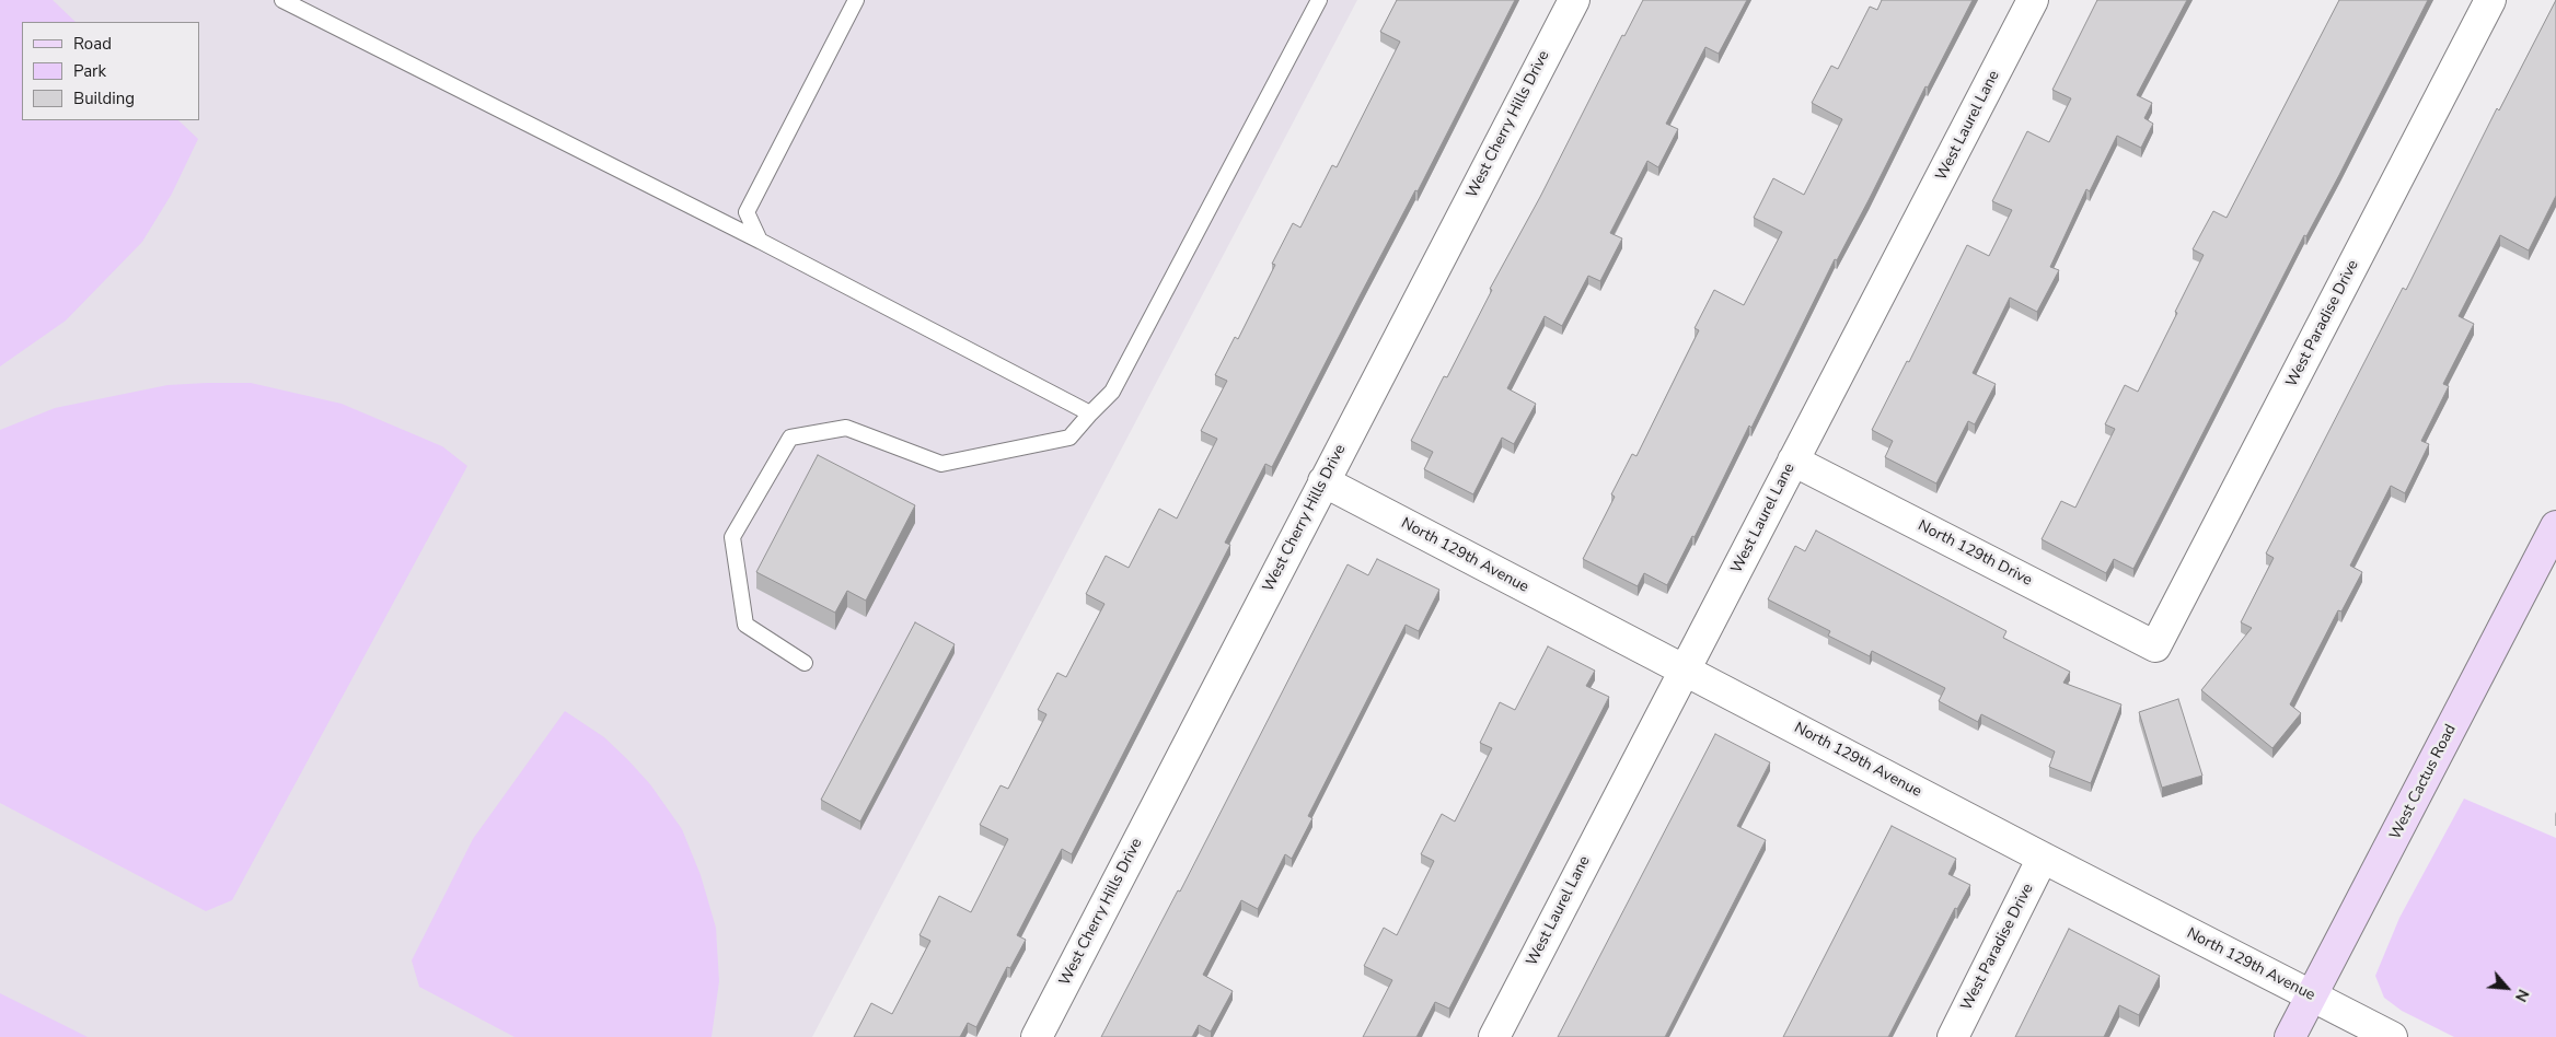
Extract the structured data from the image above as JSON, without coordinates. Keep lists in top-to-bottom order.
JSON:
{
  "streets": {
    "main road": ["West Cactus Road"],
    "street": [
      "West Cherry Hills Drive",
      "West Laurel Lane",
      "West Paradise Drive",
      "North 129th Drive",
      "North 129th Avenue"
    ]
  },
  "crossings": [
    ["West Cherry Hills Drive", "North 129th Avenue"],
    ["West Laurel Lane", "North 129th Drive"],
    ["West Laurel Lane", "North 129th Avenue"],
    ["West Paradise Drive", "North 129th Drive"],
    ["West Paradise Drive", "North 129th Avenue"],
    ["North 129th Avenue", "West Cactus Road"]
  ],
  "legend": ["Road", "Park", "Building"],
  "north": "bottom right"
}
